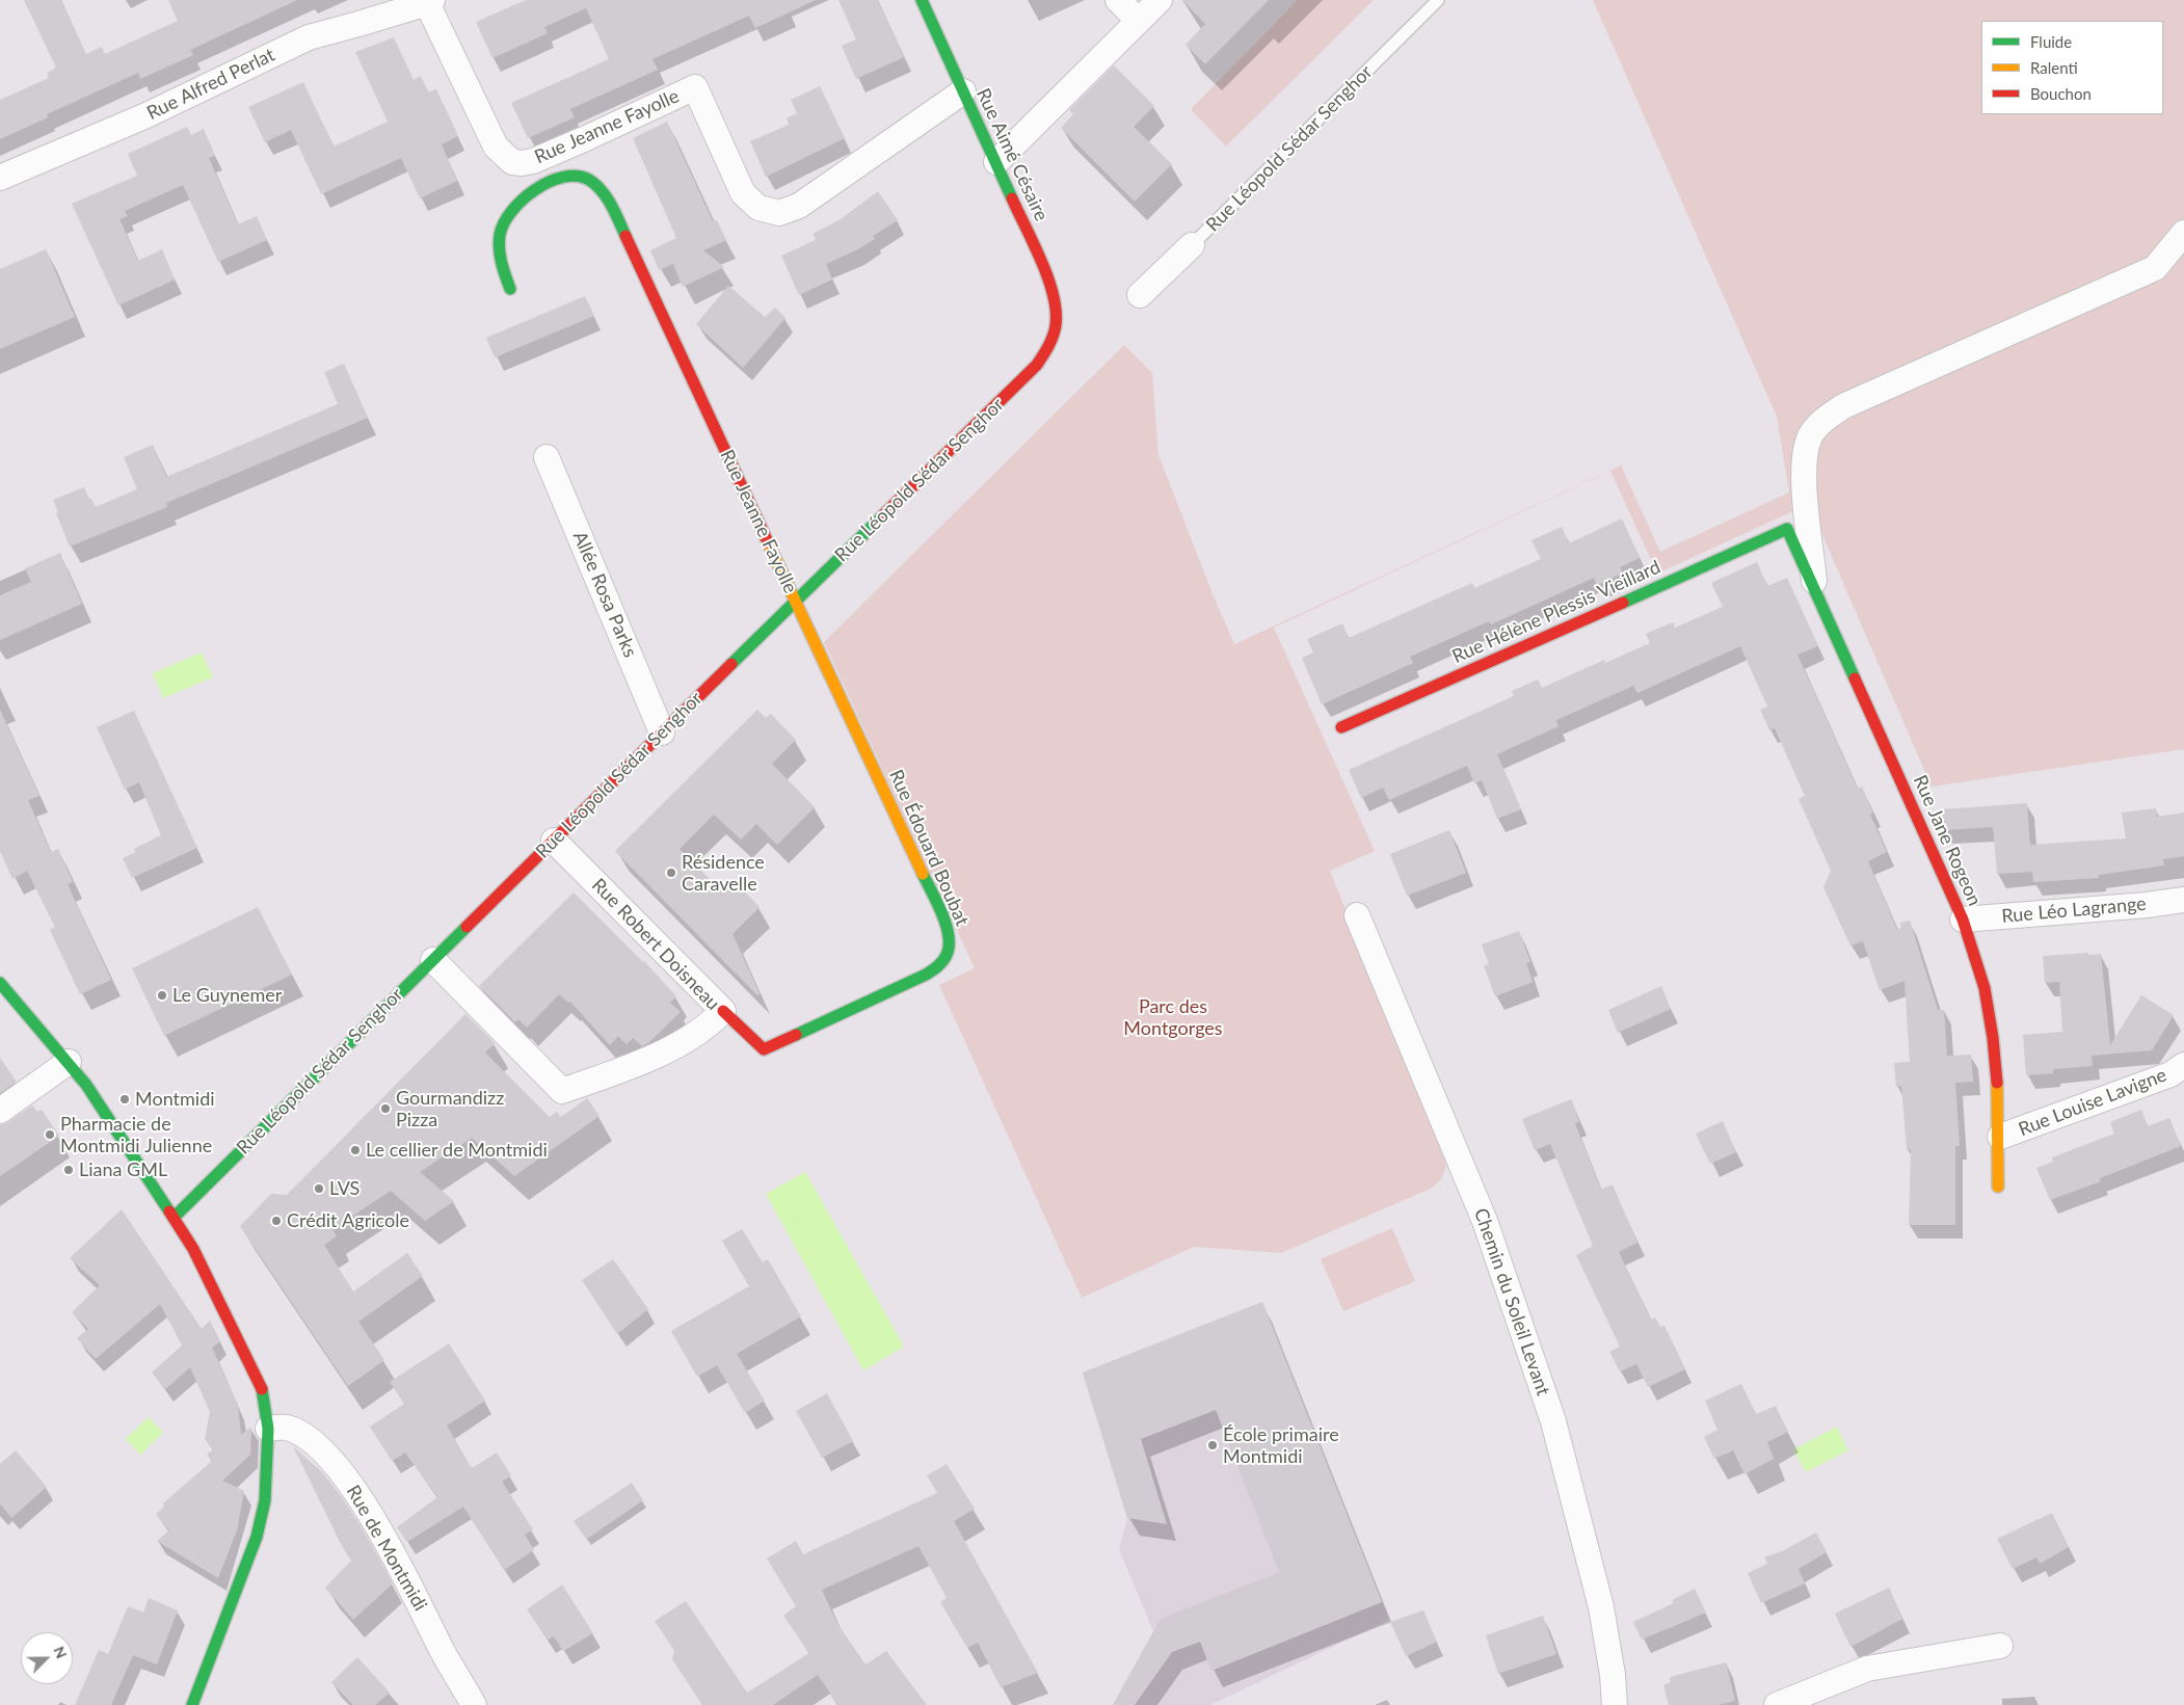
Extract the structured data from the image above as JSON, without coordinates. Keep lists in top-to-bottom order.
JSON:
{
  "streets": {
    "street": [
      "Rue Alfred Perlat",
      "Rue Jeanne Fayolle",
      "Rue Léopold Sédar Senghor",
      "Rue Aimé Césaire",
      "Allée Rosa Parks",
      "Rue Hélène Plessis Vieillard",
      "Rue Jane Rogeon",
      "Rue Édouard Boubat",
      "Rue Léo Lagrange",
      "Rue Robert Doisneau",
      "Rue Louise Lavigne",
      "Chemin du Soleil Levant",
      "Rue de Montmidi"
    ]
  },
  "crossings": [
    ["Rue Alfred Perlat", "Rue Jeanne Fayolle"],
    ["Rue Jeanne Fayolle", "Rue Léopold Sédar Senghor"],
    ["Rue Jeanne Fayolle", "Rue Aimé Césaire"],
    ["Rue Jeanne Fayolle", "Rue Édouard Boubat"],
    ["Rue Léopold Sédar Senghor", "Rue Aimé Césaire"],
    ["Rue Léopold Sédar Senghor", "Allée Rosa Parks"],
    ["Rue Léopold Sédar Senghor", "Rue Édouard Boubat"],
    ["Rue Léopold Sédar Senghor", "Rue Robert Doisneau"],
    ["Rue Hélène Plessis Vieillard", "Rue Jane Rogeon"],
    ["Rue Jane Rogeon", "Rue Léo Lagrange"],
    ["Rue Jane Rogeon", "Rue Louise Lavigne"],
    ["Rue Édouard Boubat", "Rue Robert Doisneau"]
  ],
  "parks": ["Parc des Montgorges"],
  "places": [
    "Résidence Caravelle",
    "Le Guynemer",
    "Montmidi",
    "Gourmandizz Pizza",
    "Pharmacie de Montmidi Julienne",
    "Le cellier de Montmidi",
    "Liana GML",
    "LVS",
    "Crédit Agricole",
    "École primaire Montmidi"
  ],
  "legend": ["Fluide", "Ralenti", "Bouchon"],
  "north": "top right"
}
